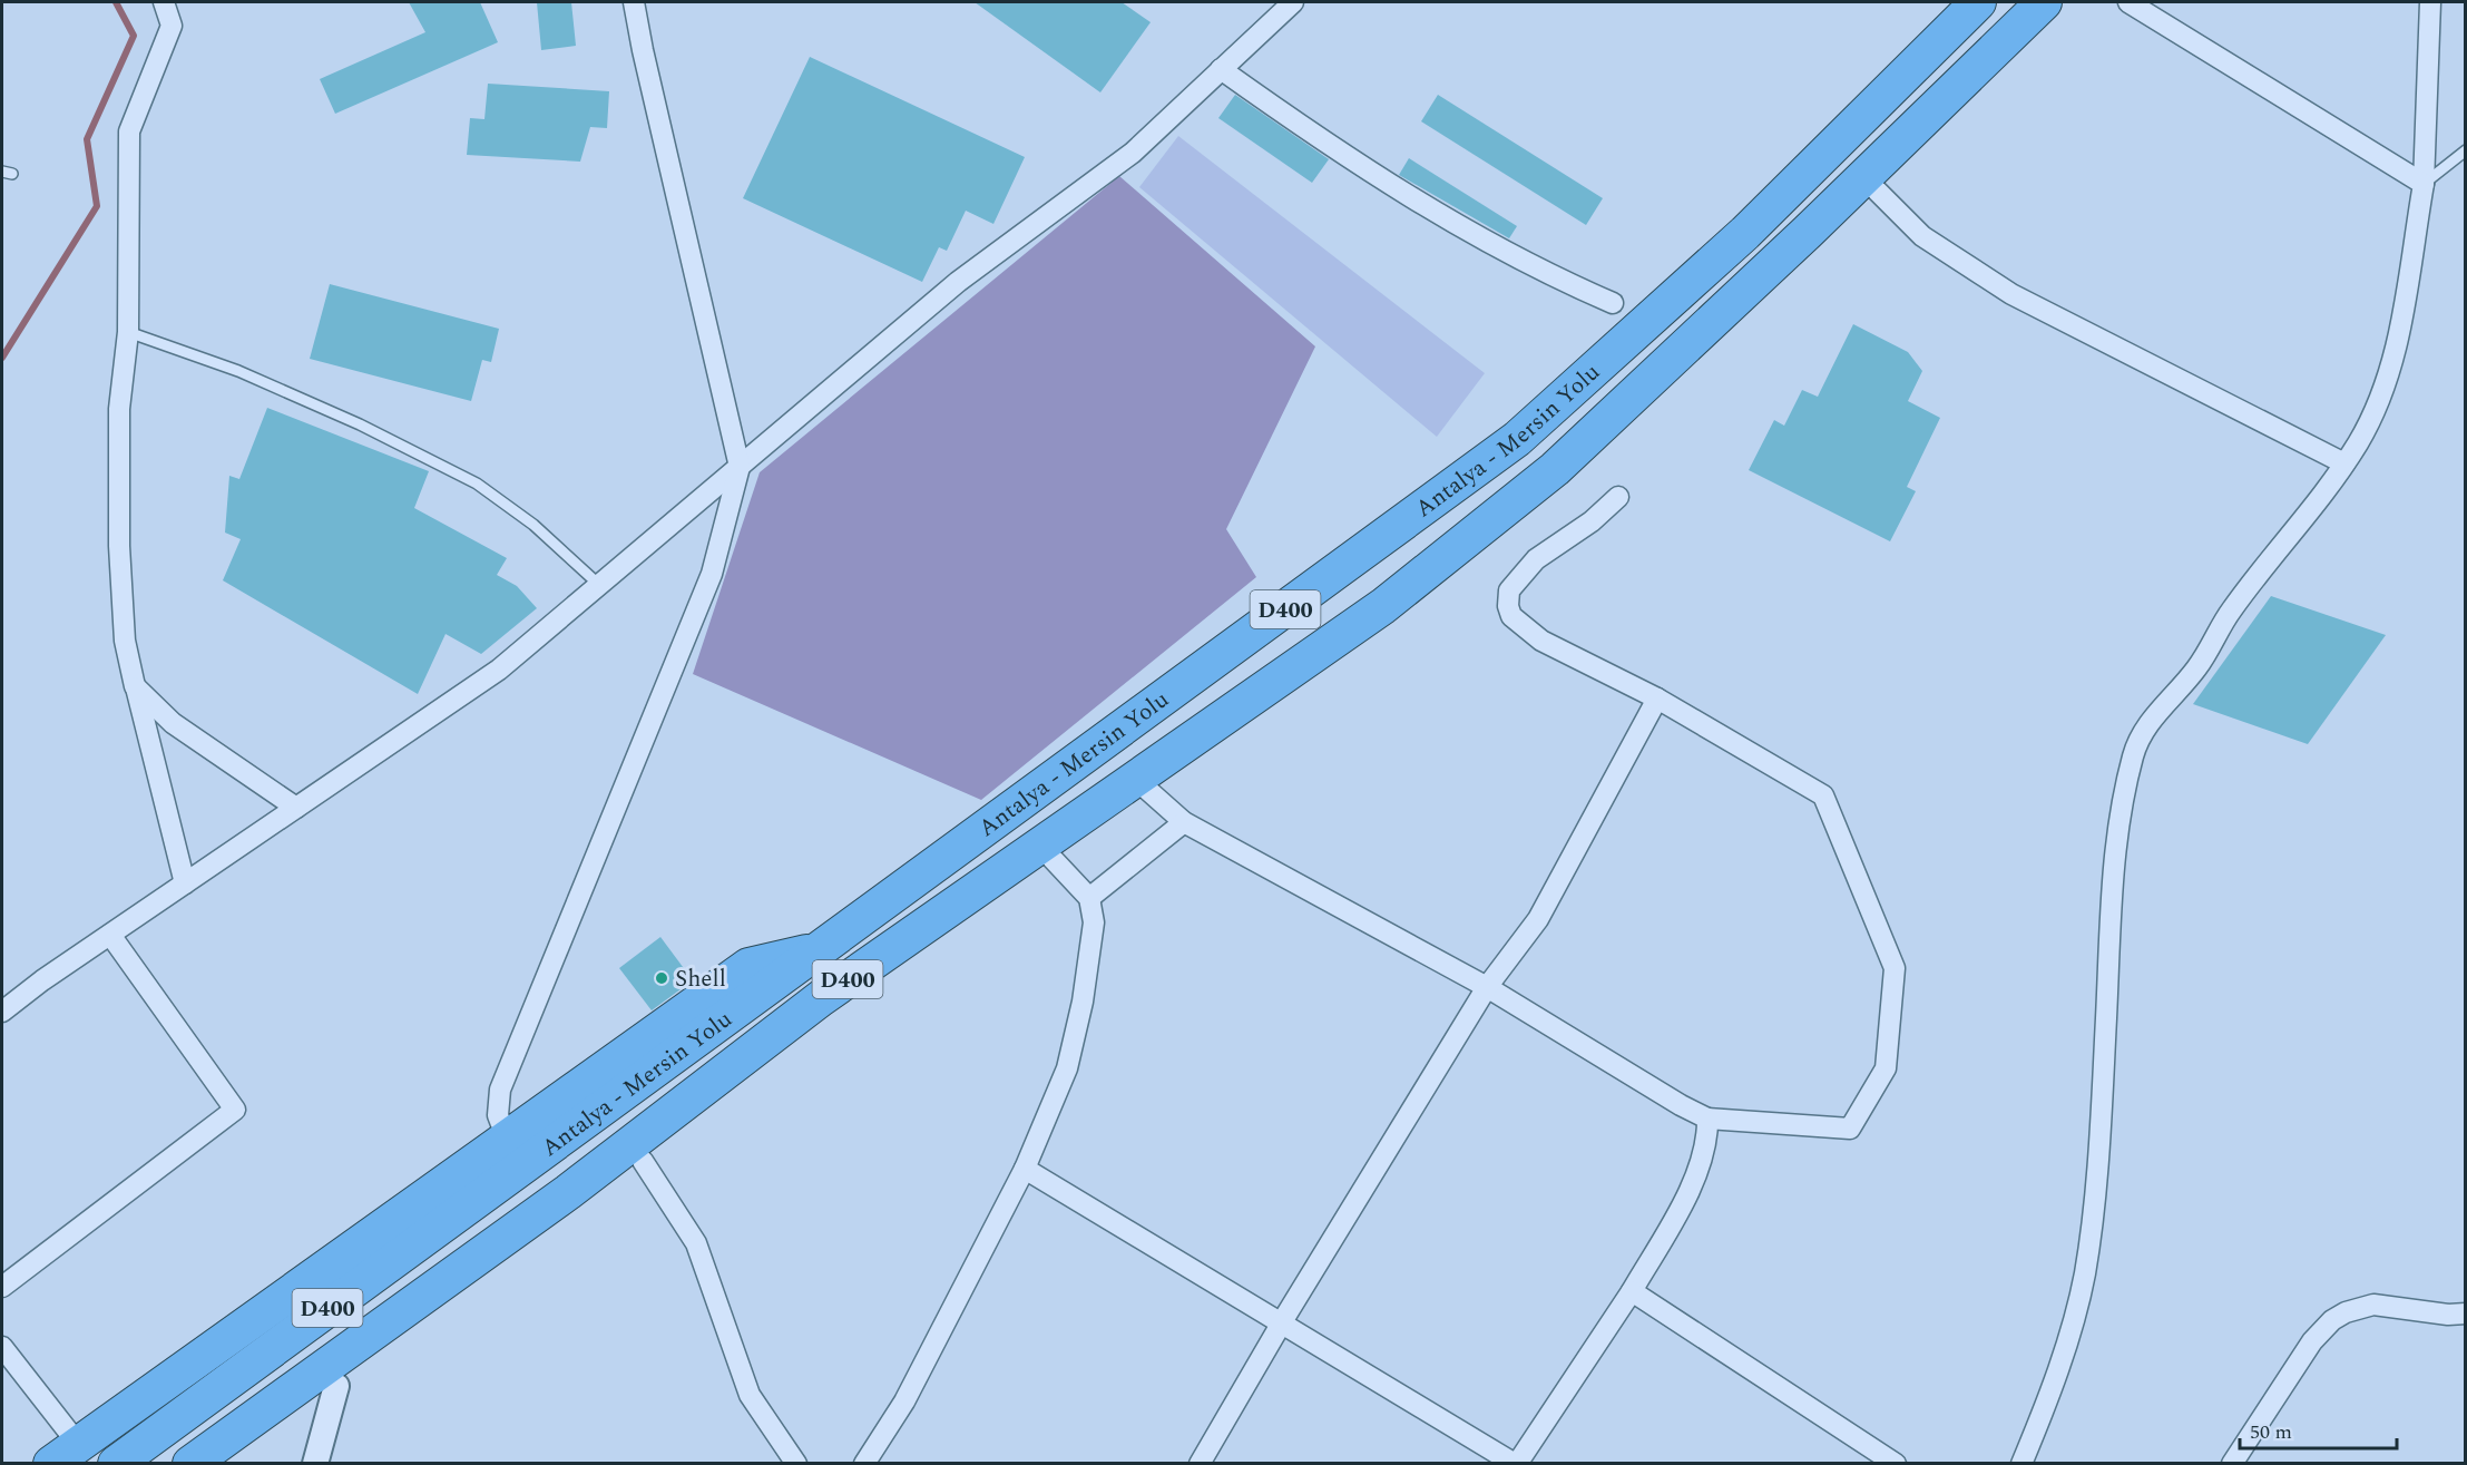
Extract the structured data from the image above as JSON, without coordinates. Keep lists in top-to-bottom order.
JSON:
{
  "streets": {
    "highway": ["Antalya - Mersin Yolu", "D400"]
  },
  "places": ["Shell"],
  "scale_bar": "50 m"
}
